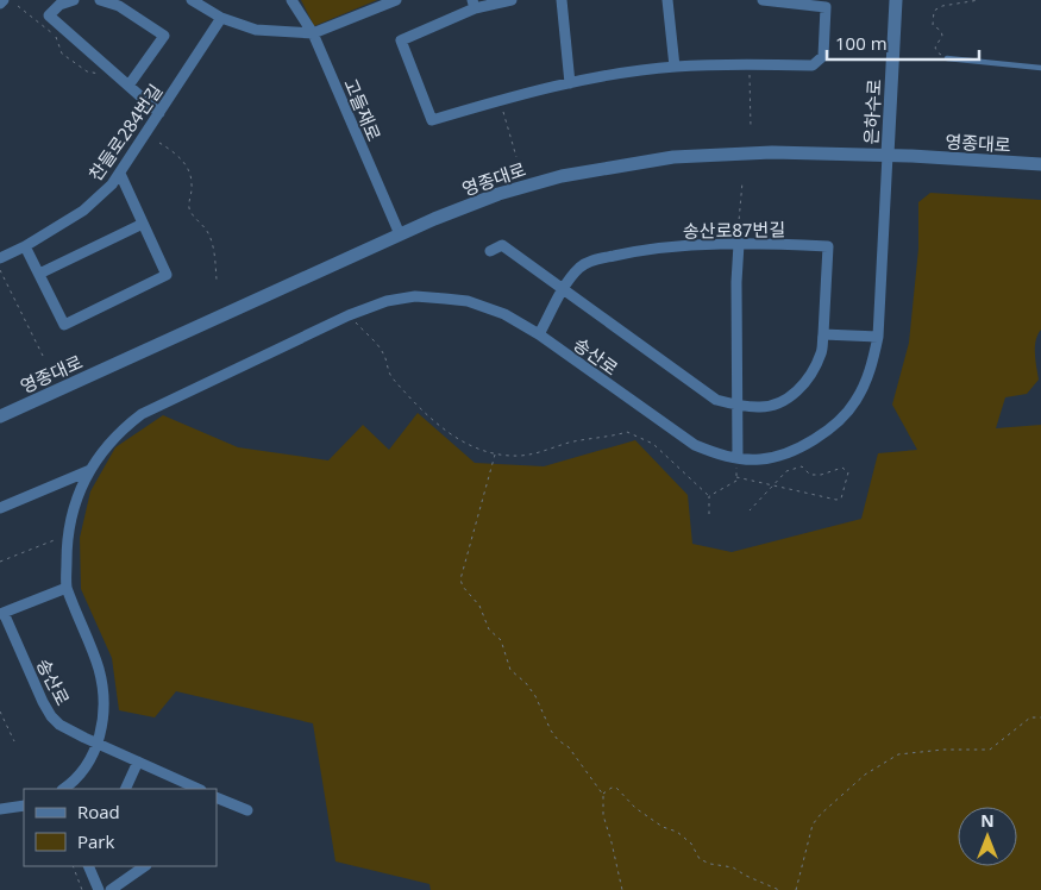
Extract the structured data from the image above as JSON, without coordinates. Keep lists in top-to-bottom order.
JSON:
{
  "streets": {
    "street": [
      "고들재로",
      "은하수로",
      "찬들로284번길",
      "영종대로",
      "송산로87번길",
      "송산로"
    ]
  },
  "crossings": [
    ["고들재로", "영종대로"],
    ["은하수로", "영종대로"],
    ["은하수로", "송산로"],
    ["영종대로", "송산로"],
    ["송산로87번길", "송산로"]
  ],
  "legend": ["Road", "Park"],
  "scale_bar": "100 m",
  "north": "top"
}
